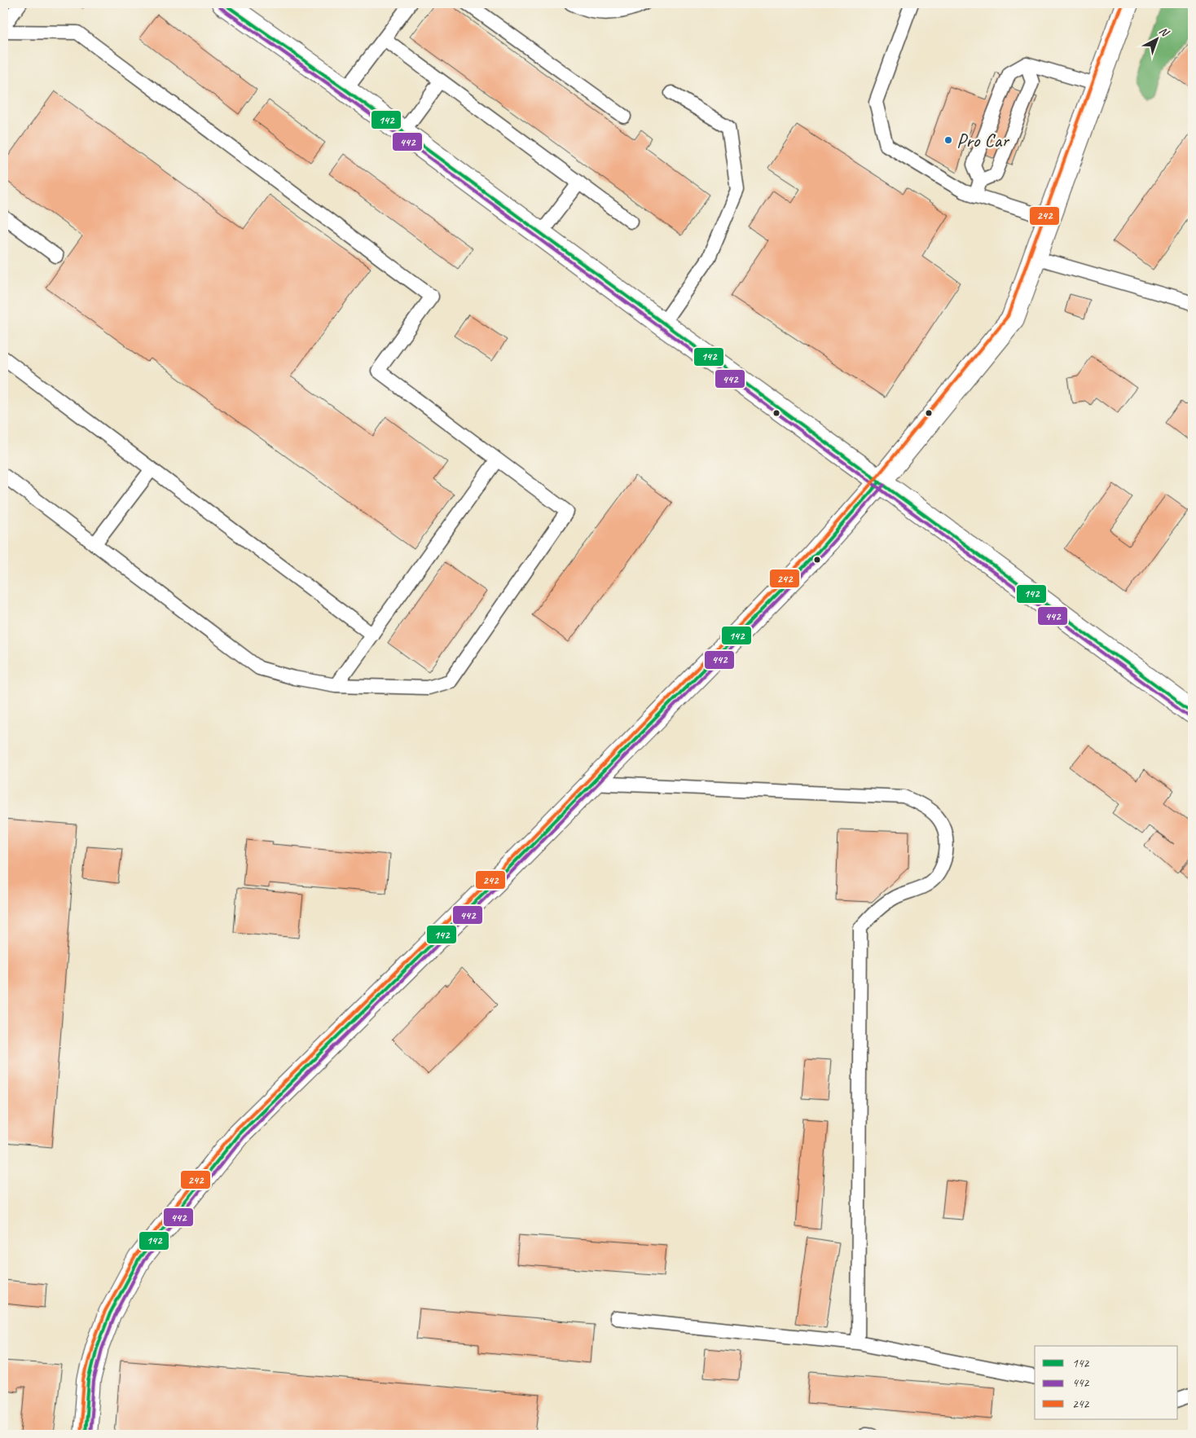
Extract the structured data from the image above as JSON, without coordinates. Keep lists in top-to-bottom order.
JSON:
{
  "places": ["Pro Car"],
  "lines": ["transit line 142", "transit line 242", "transit line 442"],
  "legend": ["142", "442", "242"],
  "north": "top right"
}
